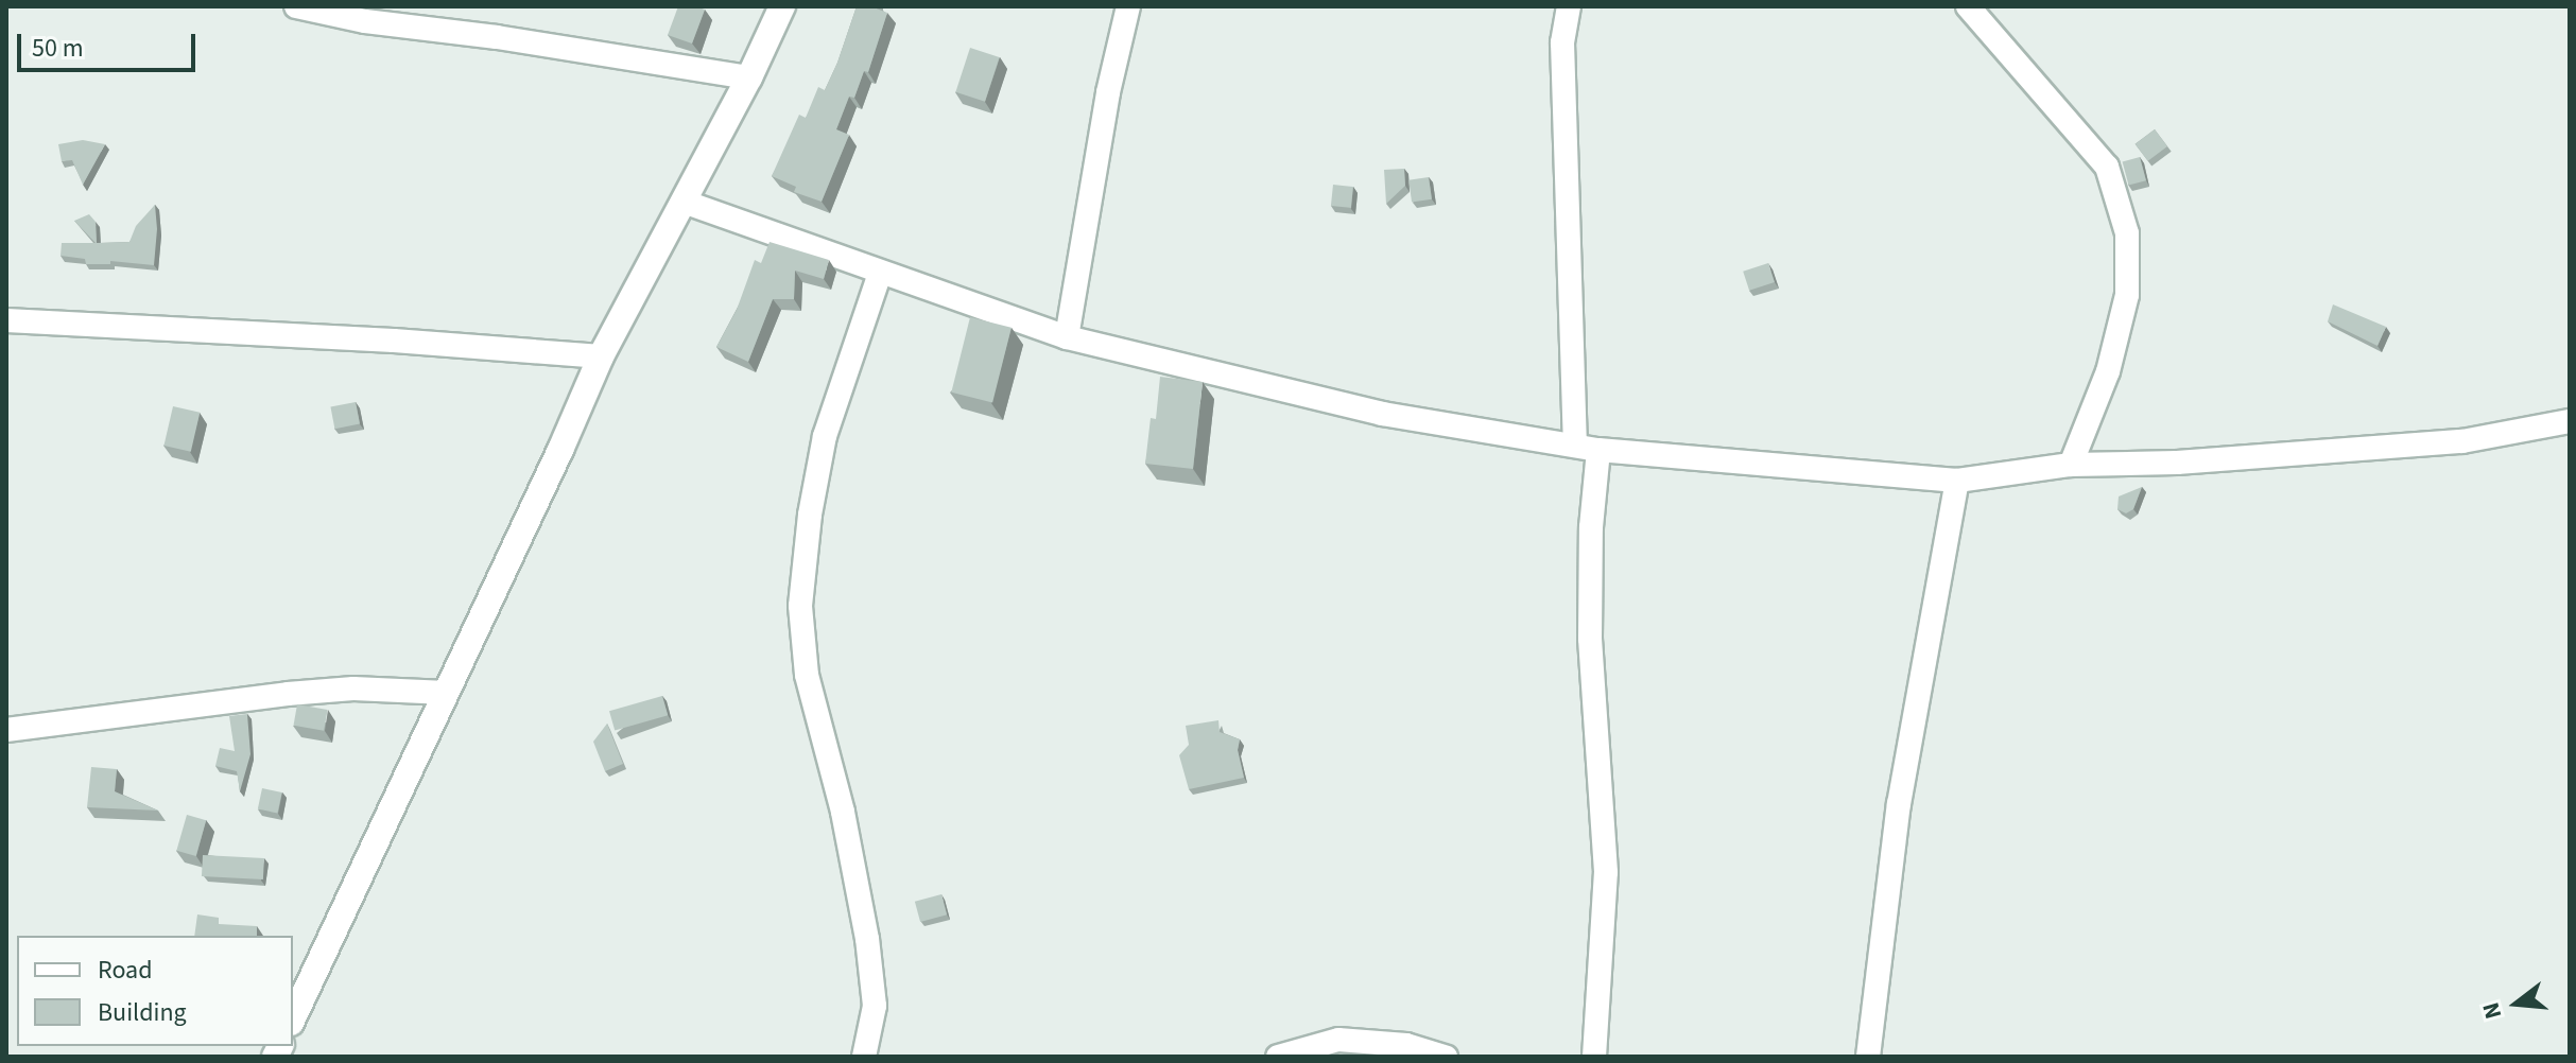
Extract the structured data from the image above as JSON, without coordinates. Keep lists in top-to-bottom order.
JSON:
{
  "legend": ["Road", "Building"],
  "scale_bar": "50 m",
  "north": "left"
}
